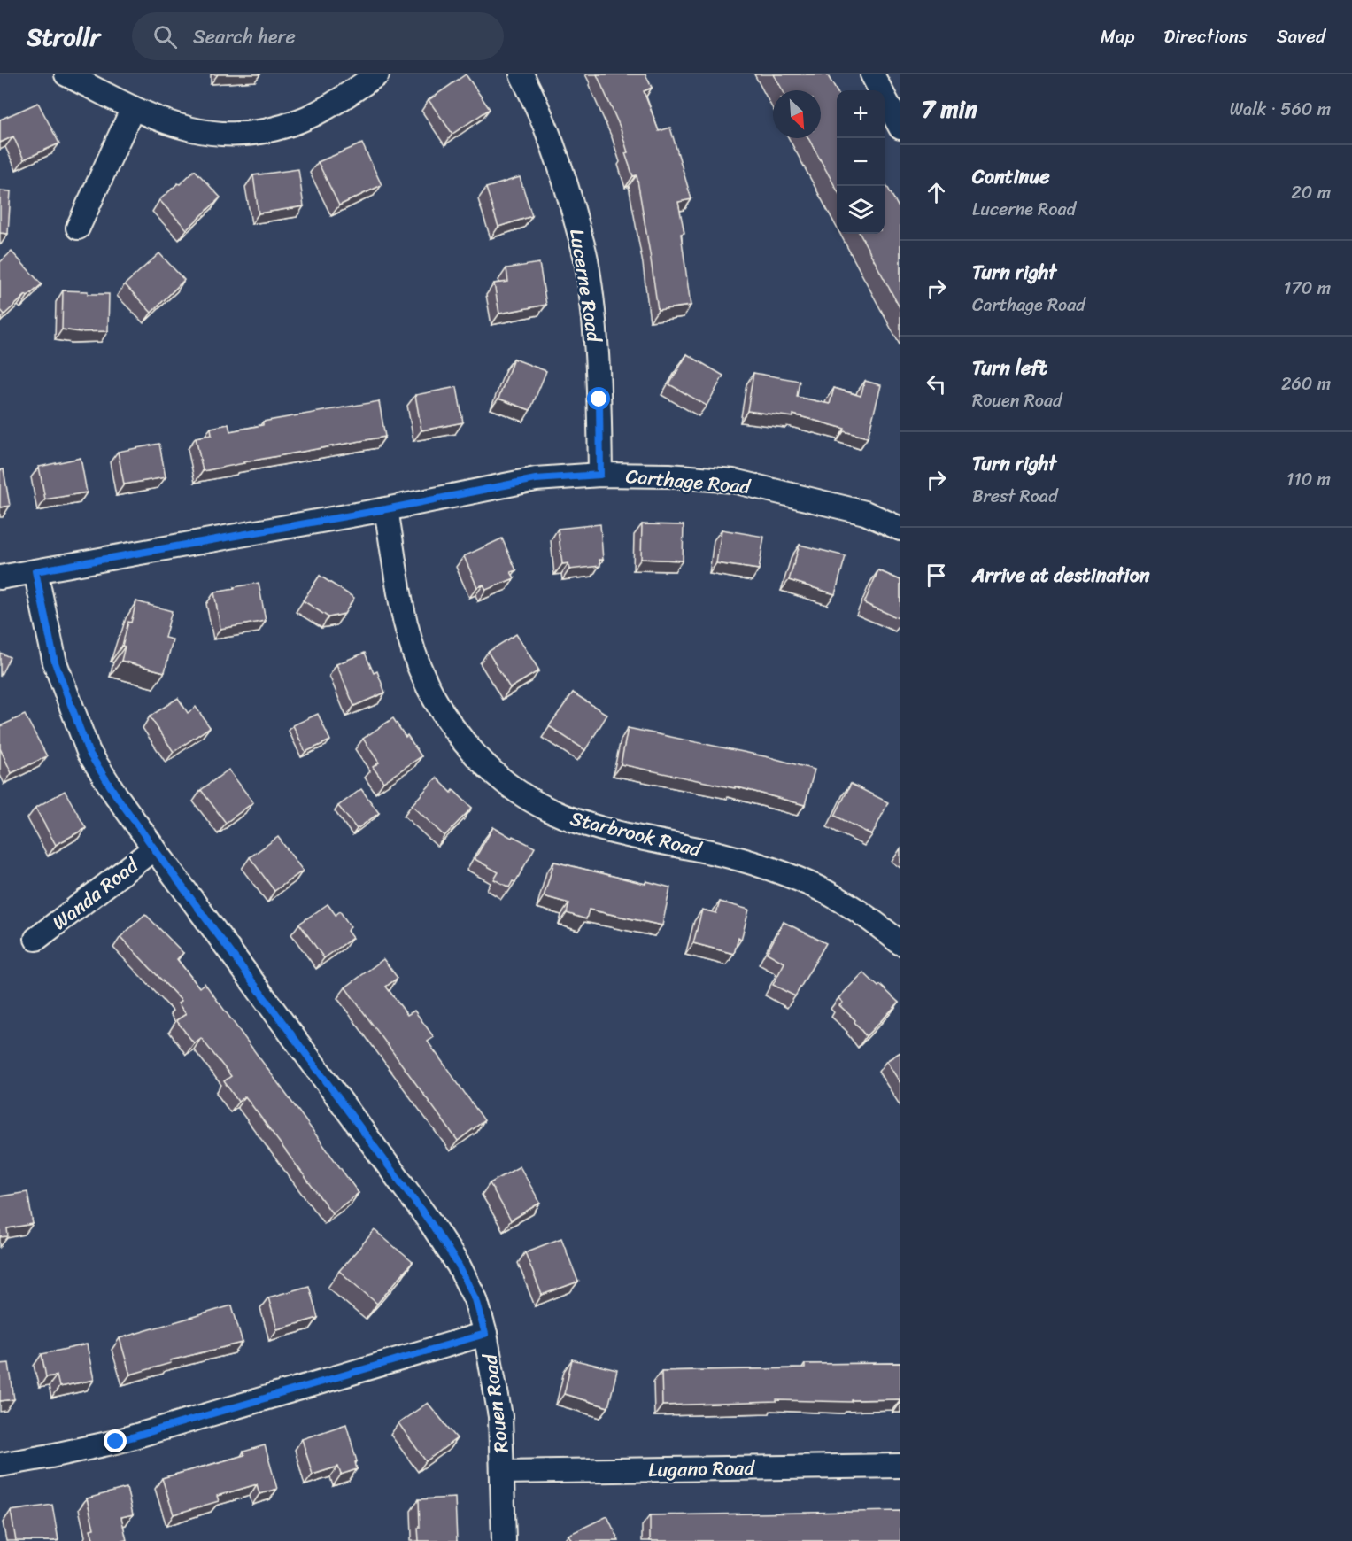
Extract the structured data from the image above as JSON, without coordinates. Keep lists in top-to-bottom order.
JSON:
{
  "streets": {
    "street": [
      "Lucerne Road",
      "Carthage Road",
      "Starbrook Road",
      "Wanda Road",
      "Rouen Road",
      "Lugano Road"
    ]
  },
  "crossings": [
    ["Lucerne Road", "Carthage Road"],
    ["Carthage Road", "Starbrook Road"],
    ["Carthage Road", "Rouen Road"],
    ["Wanda Road", "Rouen Road"],
    ["Rouen Road", "Lugano Road"]
  ],
  "north": "bottom right",
  "page": {
    "header": "Strollr",
    "search": "Search here",
    "nav": ["Map", "Directions", "Saved"],
    "heading": ["7 min", "Walk · 560 m"],
    "map_buttons": ["+", "−"],
    "list": [
      ["Continue", "Lucerne Road", "20 m"],
      ["Turn right", "Carthage Road", "170 m"],
      ["Turn left", "Rouen Road", "260 m"],
      ["Turn right", "Brest Road", "110 m"],
      "Arrive at destination"
    ]
  }
}
